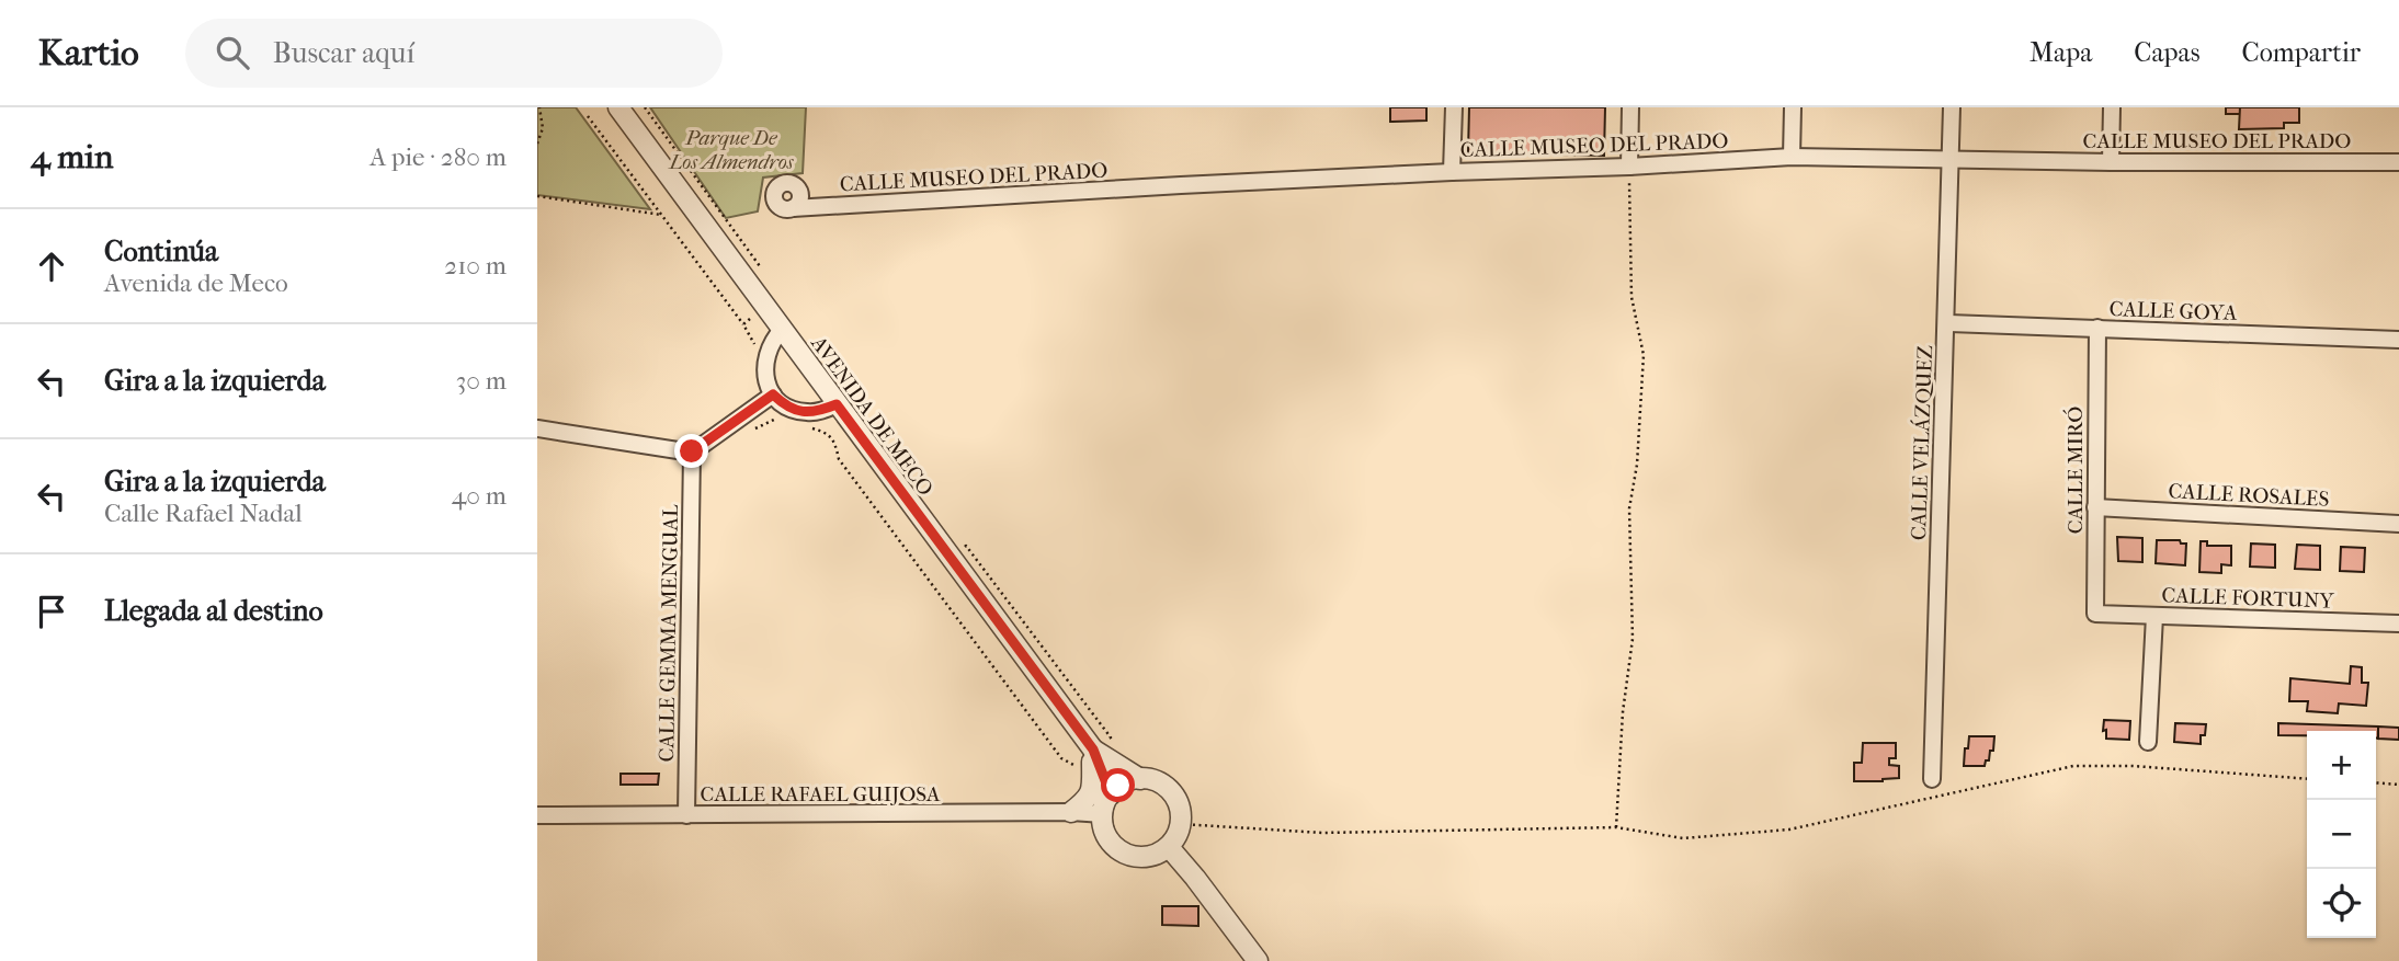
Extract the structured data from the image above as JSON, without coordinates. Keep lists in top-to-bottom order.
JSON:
{
  "streets": {
    "street": [
      "CALLE MUSEO DEL PRADO",
      "CALLE GOYA",
      "AVENIDA DE MECO",
      "CALLE VELÁZQUEZ",
      "CALLE MIRÓ",
      "CALLE ROSALES",
      "CALLE FORTUNY",
      "CALLE GEMMA MENGUAL",
      "CALLE RAFAEL GUIJOSA"
    ]
  },
  "crossings": [
    ["CALLE MUSEO DEL PRADO", "CALLE VELÁZQUEZ"],
    ["CALLE GOYA", "CALLE VELÁZQUEZ"],
    ["CALLE GOYA", "CALLE MIRÓ"],
    ["AVENIDA DE MECO", "CALLE RAFAEL GUIJOSA"],
    ["CALLE MIRÓ", "CALLE ROSALES"],
    ["CALLE MIRÓ", "CALLE FORTUNY"],
    ["CALLE GEMMA MENGUAL", "CALLE RAFAEL GUIJOSA"]
  ],
  "parks": ["Parque De Los Almendros"],
  "page": {
    "header": "Kartio",
    "search": "Buscar aquí",
    "nav": ["Mapa", "Capas", "Compartir"],
    "heading": ["4 min", "A pie · 280 m"],
    "list": [
      ["Continúa", "Avenida de Meco", "210 m"],
      ["Gira a la izquierda", "30 m"],
      ["Gira a la izquierda", "Calle Rafael Nadal", "40 m"],
      "Llegada al destino"
    ],
    "map_buttons": ["+", "−"]
  }
}
